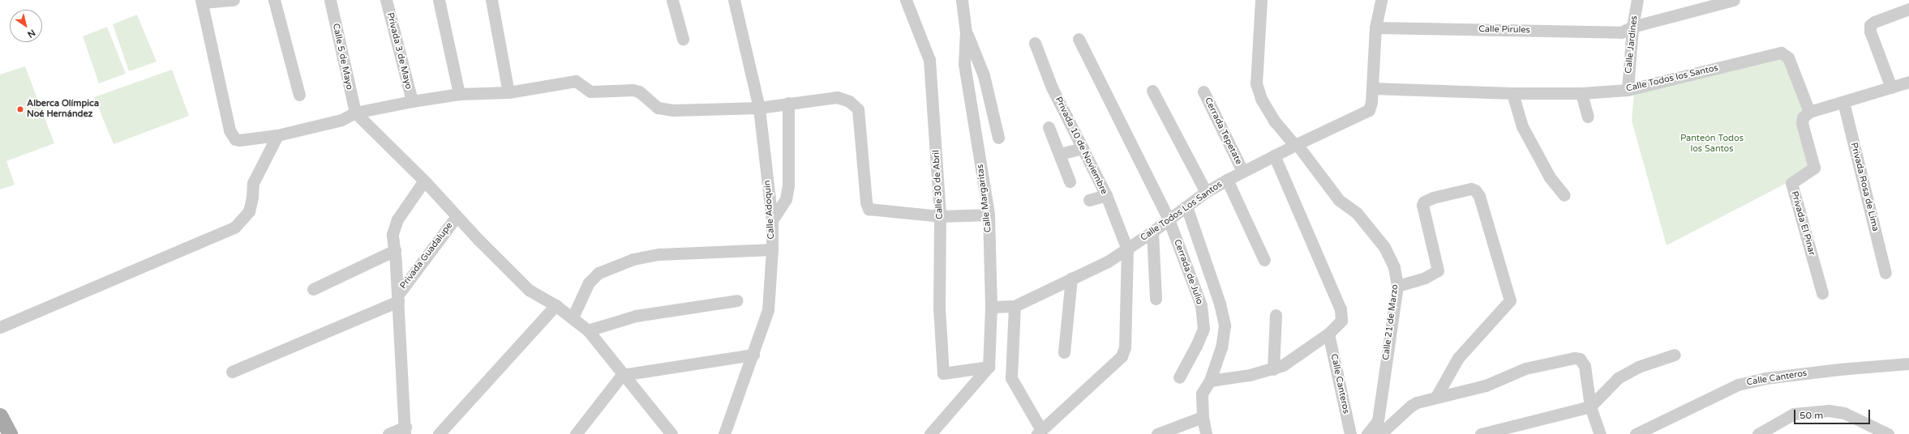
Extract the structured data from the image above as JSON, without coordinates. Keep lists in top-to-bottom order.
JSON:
{
  "streets": {
    "street": [
      "Calle Pirules",
      "Calle Jardines",
      "Privada 3 de Mayo",
      "Calle 5 de Mayo",
      "Calle Todos los Santos",
      "Cerrada Tepetate",
      "Privada 10 de Noviembre",
      "Calle 30 de Abril",
      "Privada Rosa de Lima",
      "Calle Margaritas",
      "Calle Adoquín",
      "Calle Todos Los Santos",
      "Privada El Pinar",
      "Privada Guadalupe",
      "Cerrada de Julio",
      "Calle 21 de Marzo",
      "Calle Canteros"
    ]
  },
  "crossings": [
    ["Calle Pirules", "Calle Jardines"],
    ["Calle Pirules", "Calle Todos Los Santos"],
    ["Calle Jardines", "Calle Todos los Santos"],
    ["Calle Todos los Santos", "Calle Todos Los Santos"],
    ["Calle Todos los Santos", "Privada El Pinar"],
    ["Cerrada Tepetate", "Calle Todos Los Santos"],
    ["Privada 10 de Noviembre", "Calle Todos Los Santos"],
    ["Calle 30 de Abril", "Calle Margaritas"],
    ["Calle Margaritas", "Calle Todos Los Santos"],
    ["Calle Todos Los Santos", "Cerrada de Julio"],
    ["Calle Todos Los Santos", "Calle 21 de Marzo"]
  ],
  "parks": ["Panteón Todos los Santos"],
  "places": ["Alberca Olímpica Noé Hernández"],
  "scale_bar": "50 m",
  "north": "bottom right"
}
